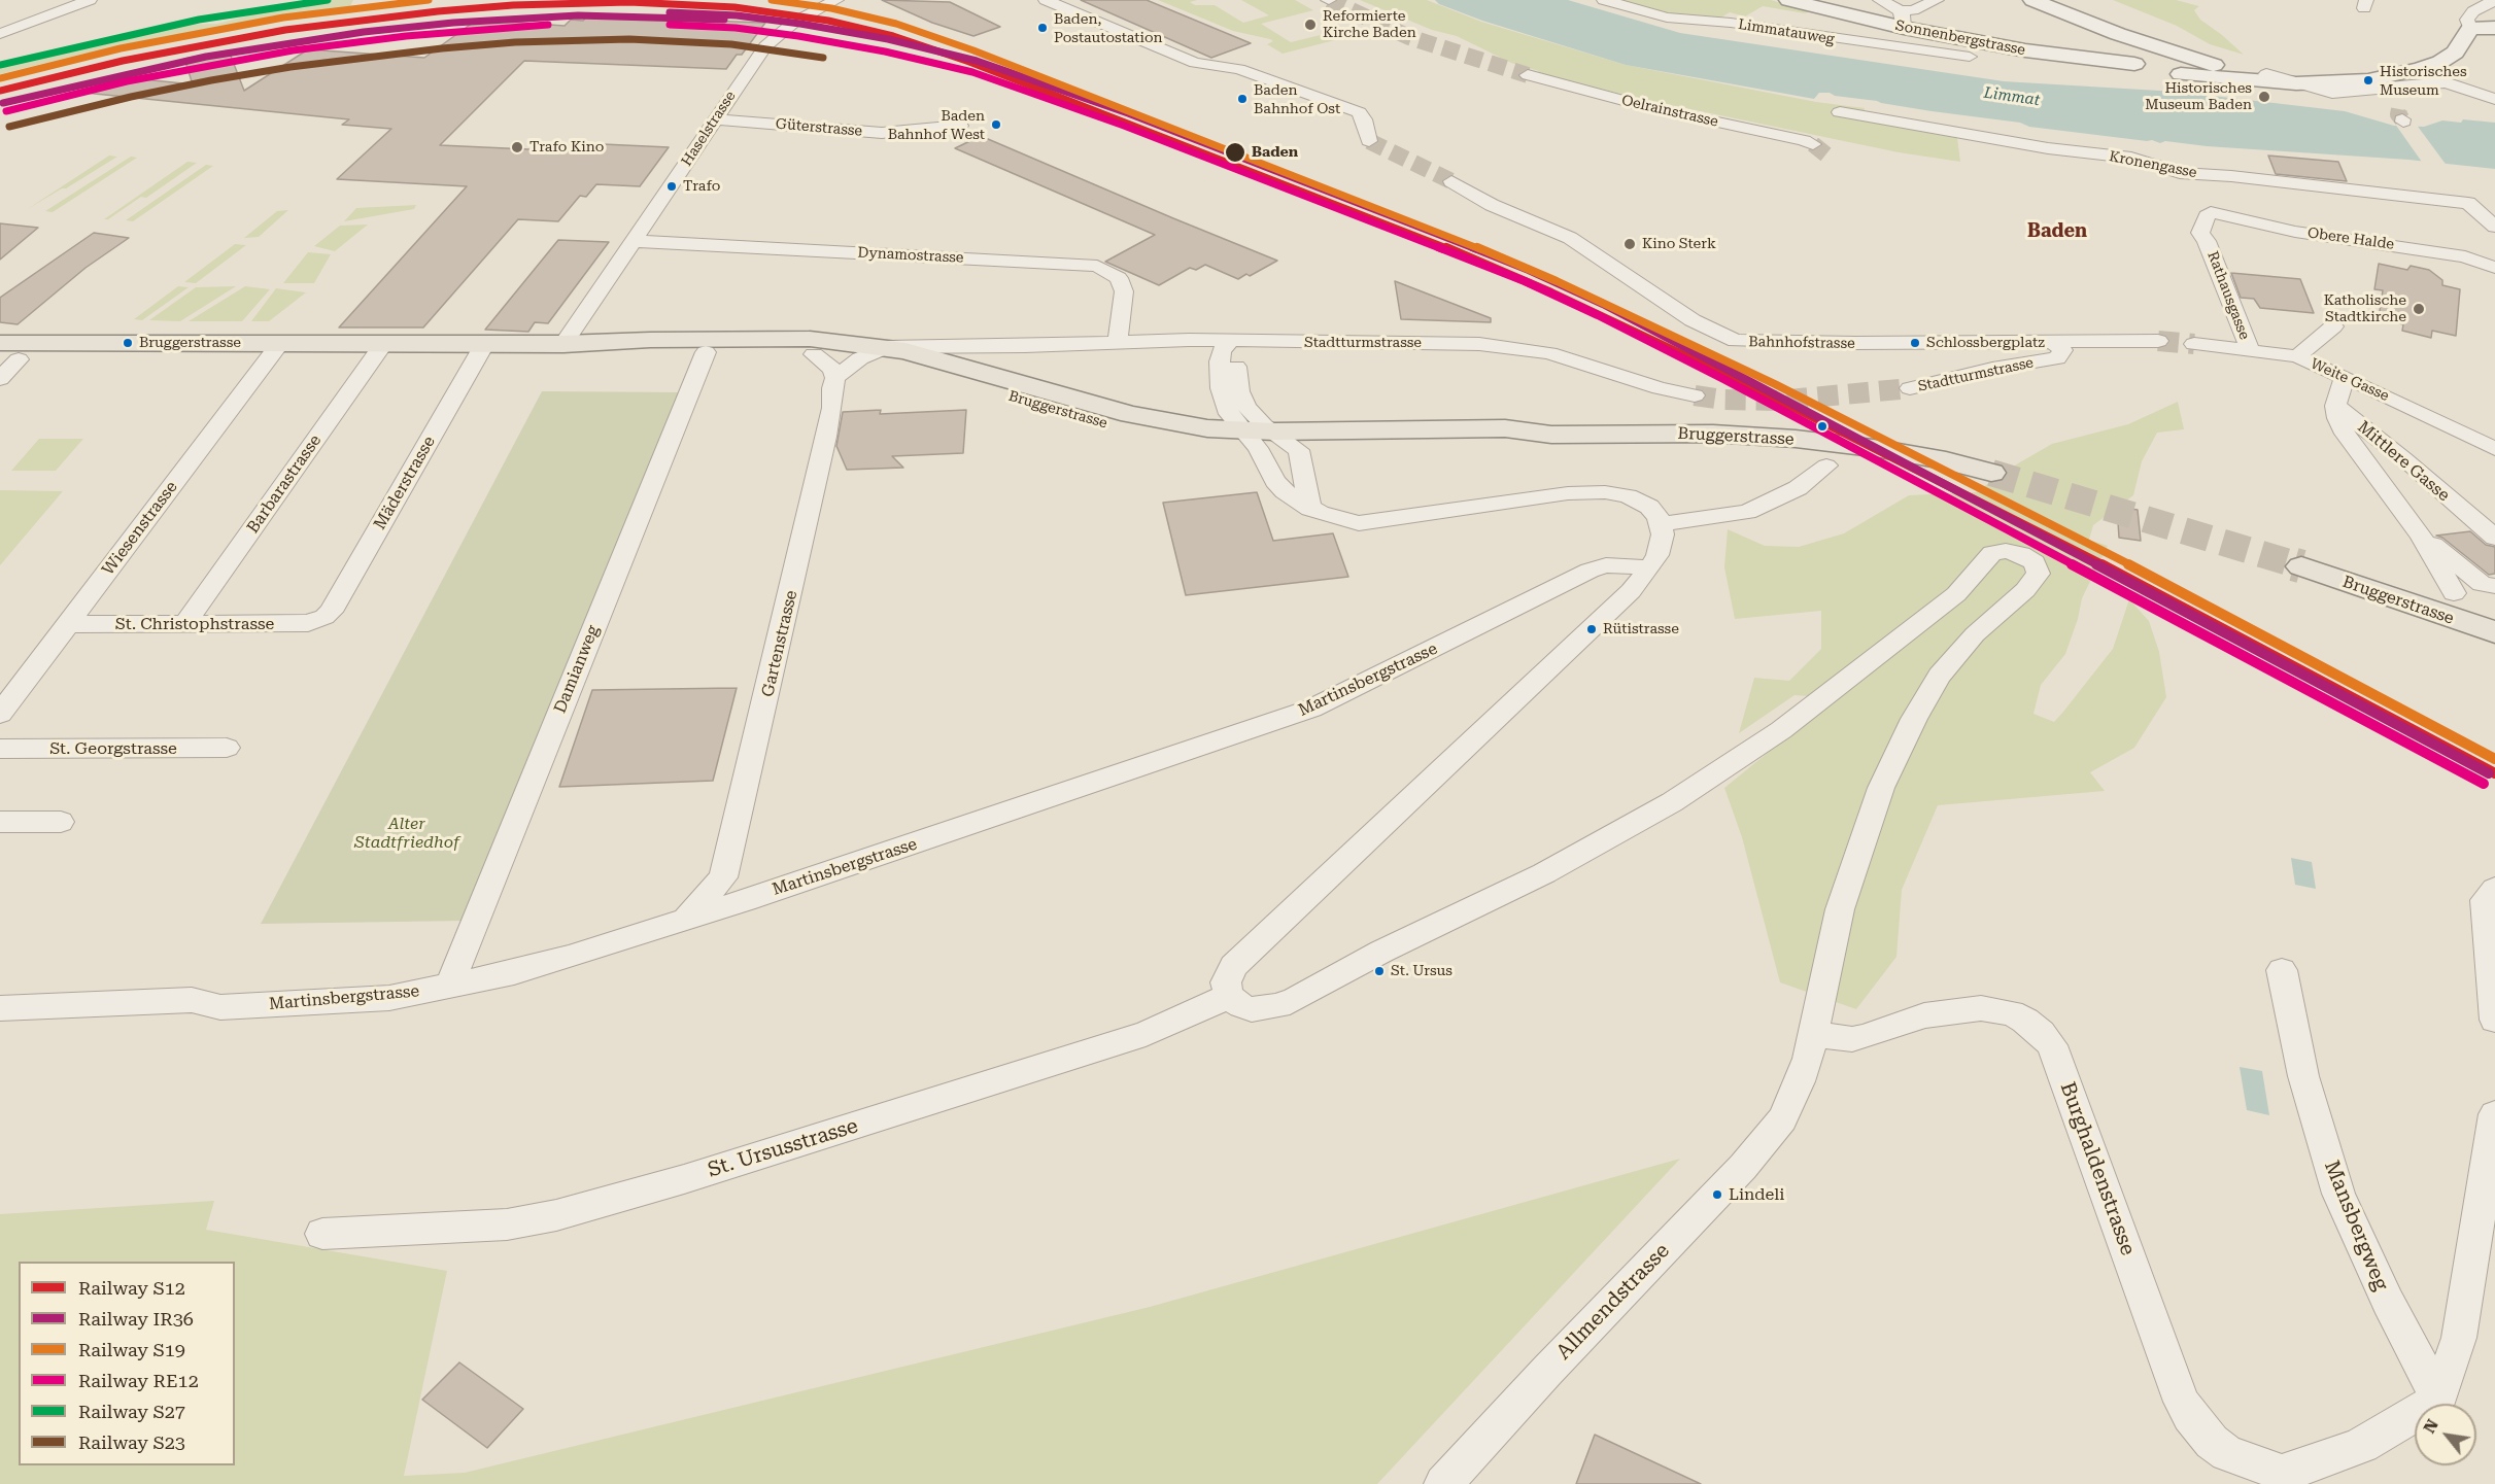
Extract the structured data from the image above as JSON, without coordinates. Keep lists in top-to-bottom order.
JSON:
{
  "streets": {
    "main road": ["Sonnenbergstrasse", "Bruggerstrasse"],
    "street": [
      "Limmatauweg",
      "Oelrainstrasse",
      "Güterstrasse",
      "Haselstrasse",
      "Kronengasse",
      "Obere Halde",
      "Dynamostrasse",
      "Rathausgasse",
      "Stadtturmstrasse",
      "Bahnhofstrasse",
      "Weite Gasse",
      "Mittlere Gasse",
      "Mäderstrasse",
      "Barbarastrasse",
      "Wiesenstrasse",
      "St. Christophstrasse",
      "Gartenstrasse",
      "Damianweg",
      "Martinsbergstrasse",
      "St. Georgstrasse",
      "St. Ursusstrasse",
      "Burghaldenstrasse",
      "Mansbergweg",
      "Allmendstrasse"
    ]
  },
  "crossings": [
    ["Güterstrasse", "Haselstrasse"],
    ["Haselstrasse", "Dynamostrasse"],
    ["Haselstrasse", "Bruggerstrasse"],
    ["Obere Halde", "Rathausgasse"],
    ["Dynamostrasse", "Stadtturmstrasse"],
    ["Rathausgasse", "Weite Gasse"],
    ["Stadtturmstrasse", "Bahnhofstrasse"],
    ["Stadtturmstrasse", "Bruggerstrasse"],
    ["Stadtturmstrasse", "Gartenstrasse"],
    ["Bruggerstrasse", "Mäderstrasse"],
    ["Bruggerstrasse", "Barbarastrasse"],
    ["Bruggerstrasse", "Wiesenstrasse"],
    ["Bruggerstrasse", "Gartenstrasse"],
    ["Bruggerstrasse", "Damianweg"],
    ["Mäderstrasse", "St. Christophstrasse"],
    ["Barbarastrasse", "St. Christophstrasse"],
    ["Wiesenstrasse", "St. Christophstrasse"],
    ["Gartenstrasse", "Martinsbergstrasse"],
    ["Damianweg", "Martinsbergstrasse"],
    ["Burghaldenstrasse", "Allmendstrasse"]
  ],
  "districts": ["Baden"],
  "water": ["Limmat"],
  "parks": ["Alter Stadtfriedhof"],
  "places": [
    "Reformierte Kirche Baden",
    "Baden, Postautostation",
    "Historisches Museum",
    "Historisches Museum Baden",
    "Baden Bahnhof Ost",
    "Baden Bahnhof West",
    "Trafo Kino",
    "Baden",
    "Trafo",
    "Kino Sterk",
    "Katholische Stadtkirche",
    "Bruggerstrasse",
    "Schlossbergplatz",
    "Rütistrasse",
    "St. Ursus",
    "Lindeli"
  ],
  "lines": [
    "rail line S19",
    "rail line S27",
    "rail line S12",
    "rail line IR36",
    "rail line RE12",
    "rail line S23"
  ],
  "legend": [
    "Railway S12",
    "Railway IR36",
    "Railway S19",
    "Railway RE12",
    "Railway S27",
    "Railway S23"
  ],
  "north": "top left"
}
